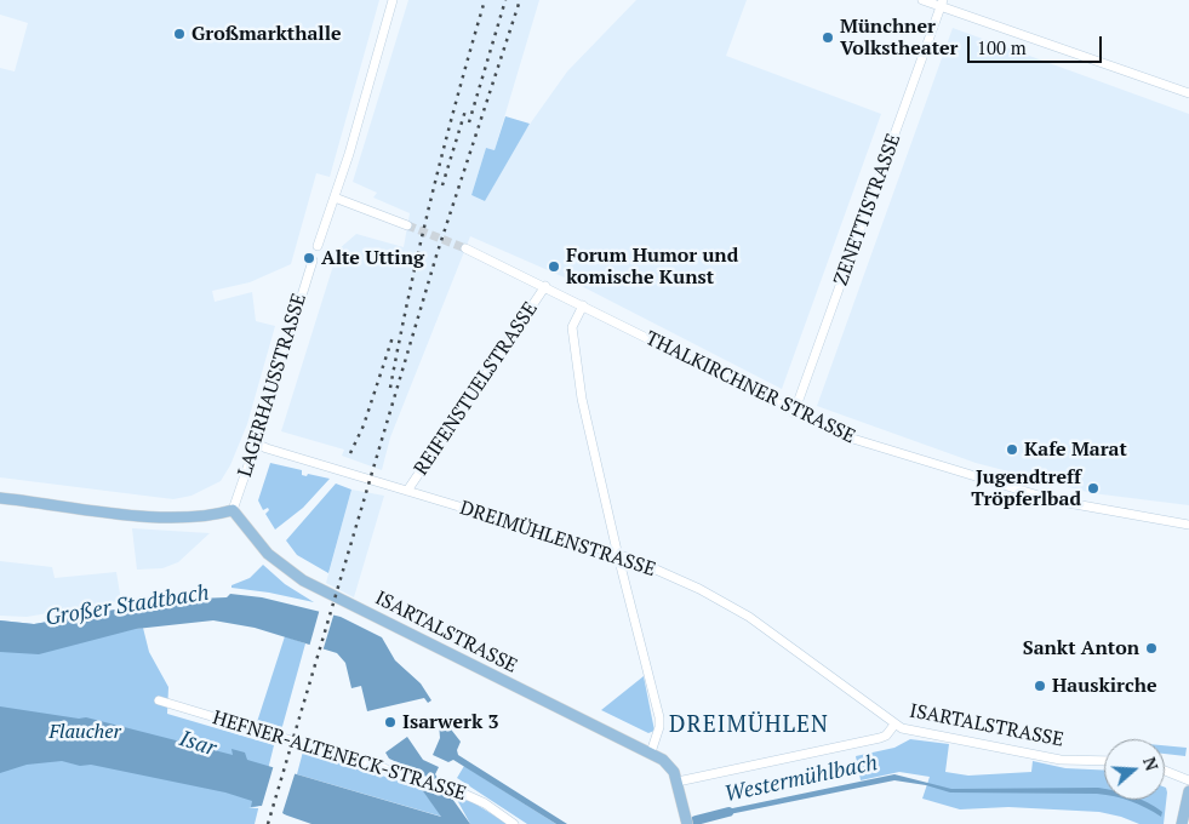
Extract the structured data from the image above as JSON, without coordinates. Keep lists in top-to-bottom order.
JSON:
{
  "streets": {
    "main road": ["ISARTALSTRASSE"],
    "street": [
      "ZENETTISTRASSE",
      "LAGERHAUSSTRASSE",
      "THALKIRCHNER STRASSE",
      "REIFENSTUELSTRASSE",
      "DREIMÜHLENSTRASSE",
      "HEFNER-ALTENECK-STRASSE"
    ]
  },
  "crossings": [
    ["ZENETTISTRASSE", "THALKIRCHNER STRASSE"],
    ["LAGERHAUSSTRASSE", "DREIMÜHLENSTRASSE"],
    ["LAGERHAUSSTRASSE", "ISARTALSTRASSE"],
    ["THALKIRCHNER STRASSE", "REIFENSTUELSTRASSE"],
    ["REIFENSTUELSTRASSE", "DREIMÜHLENSTRASSE"],
    ["DREIMÜHLENSTRASSE", "ISARTALSTRASSE"]
  ],
  "districts": ["DREIMÜHLEN"],
  "water": ["Großer Stadtbach", "Isar", "Westermühlbach"],
  "parks": ["Flaucher"],
  "places": [
    "Großmarkthalle",
    "Münchner Volkstheater",
    "Alte Utting",
    "Forum Humor und komische Kunst",
    "Kafe Marat",
    "Jugendtreff Tröpferlbad",
    "Sankt Anton",
    "Hauskirche",
    "Isarwerk 3"
  ],
  "scale_bar": "100 m",
  "north": "right"
}
